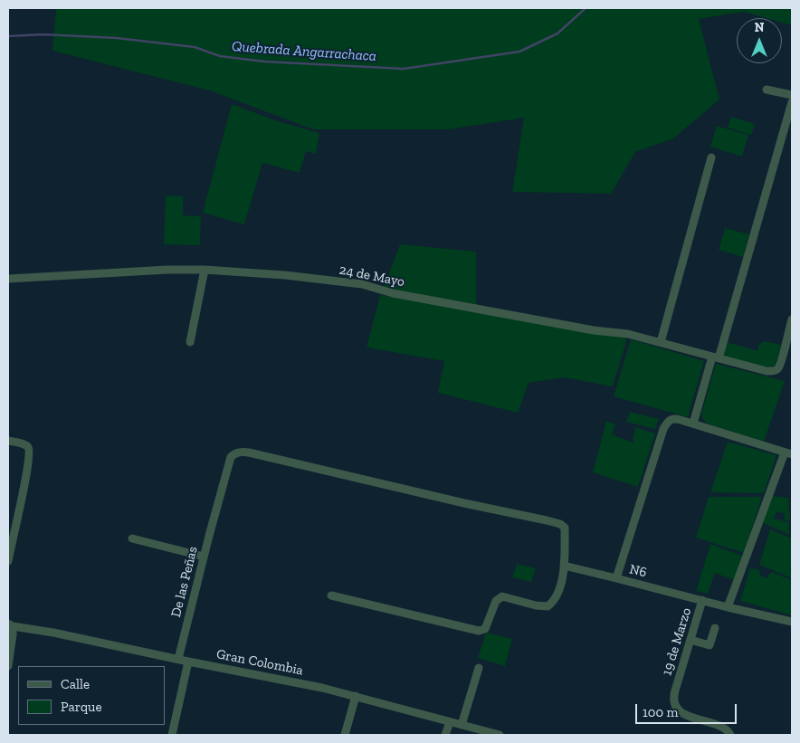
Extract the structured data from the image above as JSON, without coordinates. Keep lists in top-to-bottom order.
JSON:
{
  "streets": {
    "street": [
      "24 de Mayo",
      "N6",
      "De las Peñas",
      "19 de Marzo",
      "Gran Colombia"
    ]
  },
  "crossings": [
    ["N6", "19 de Marzo"],
    ["De las Peñas", "Gran Colombia"]
  ],
  "water": ["Quebrada Angarrachaca"],
  "legend": ["Calle", "Parque"],
  "scale_bar": "100 m",
  "north": "top"
}
